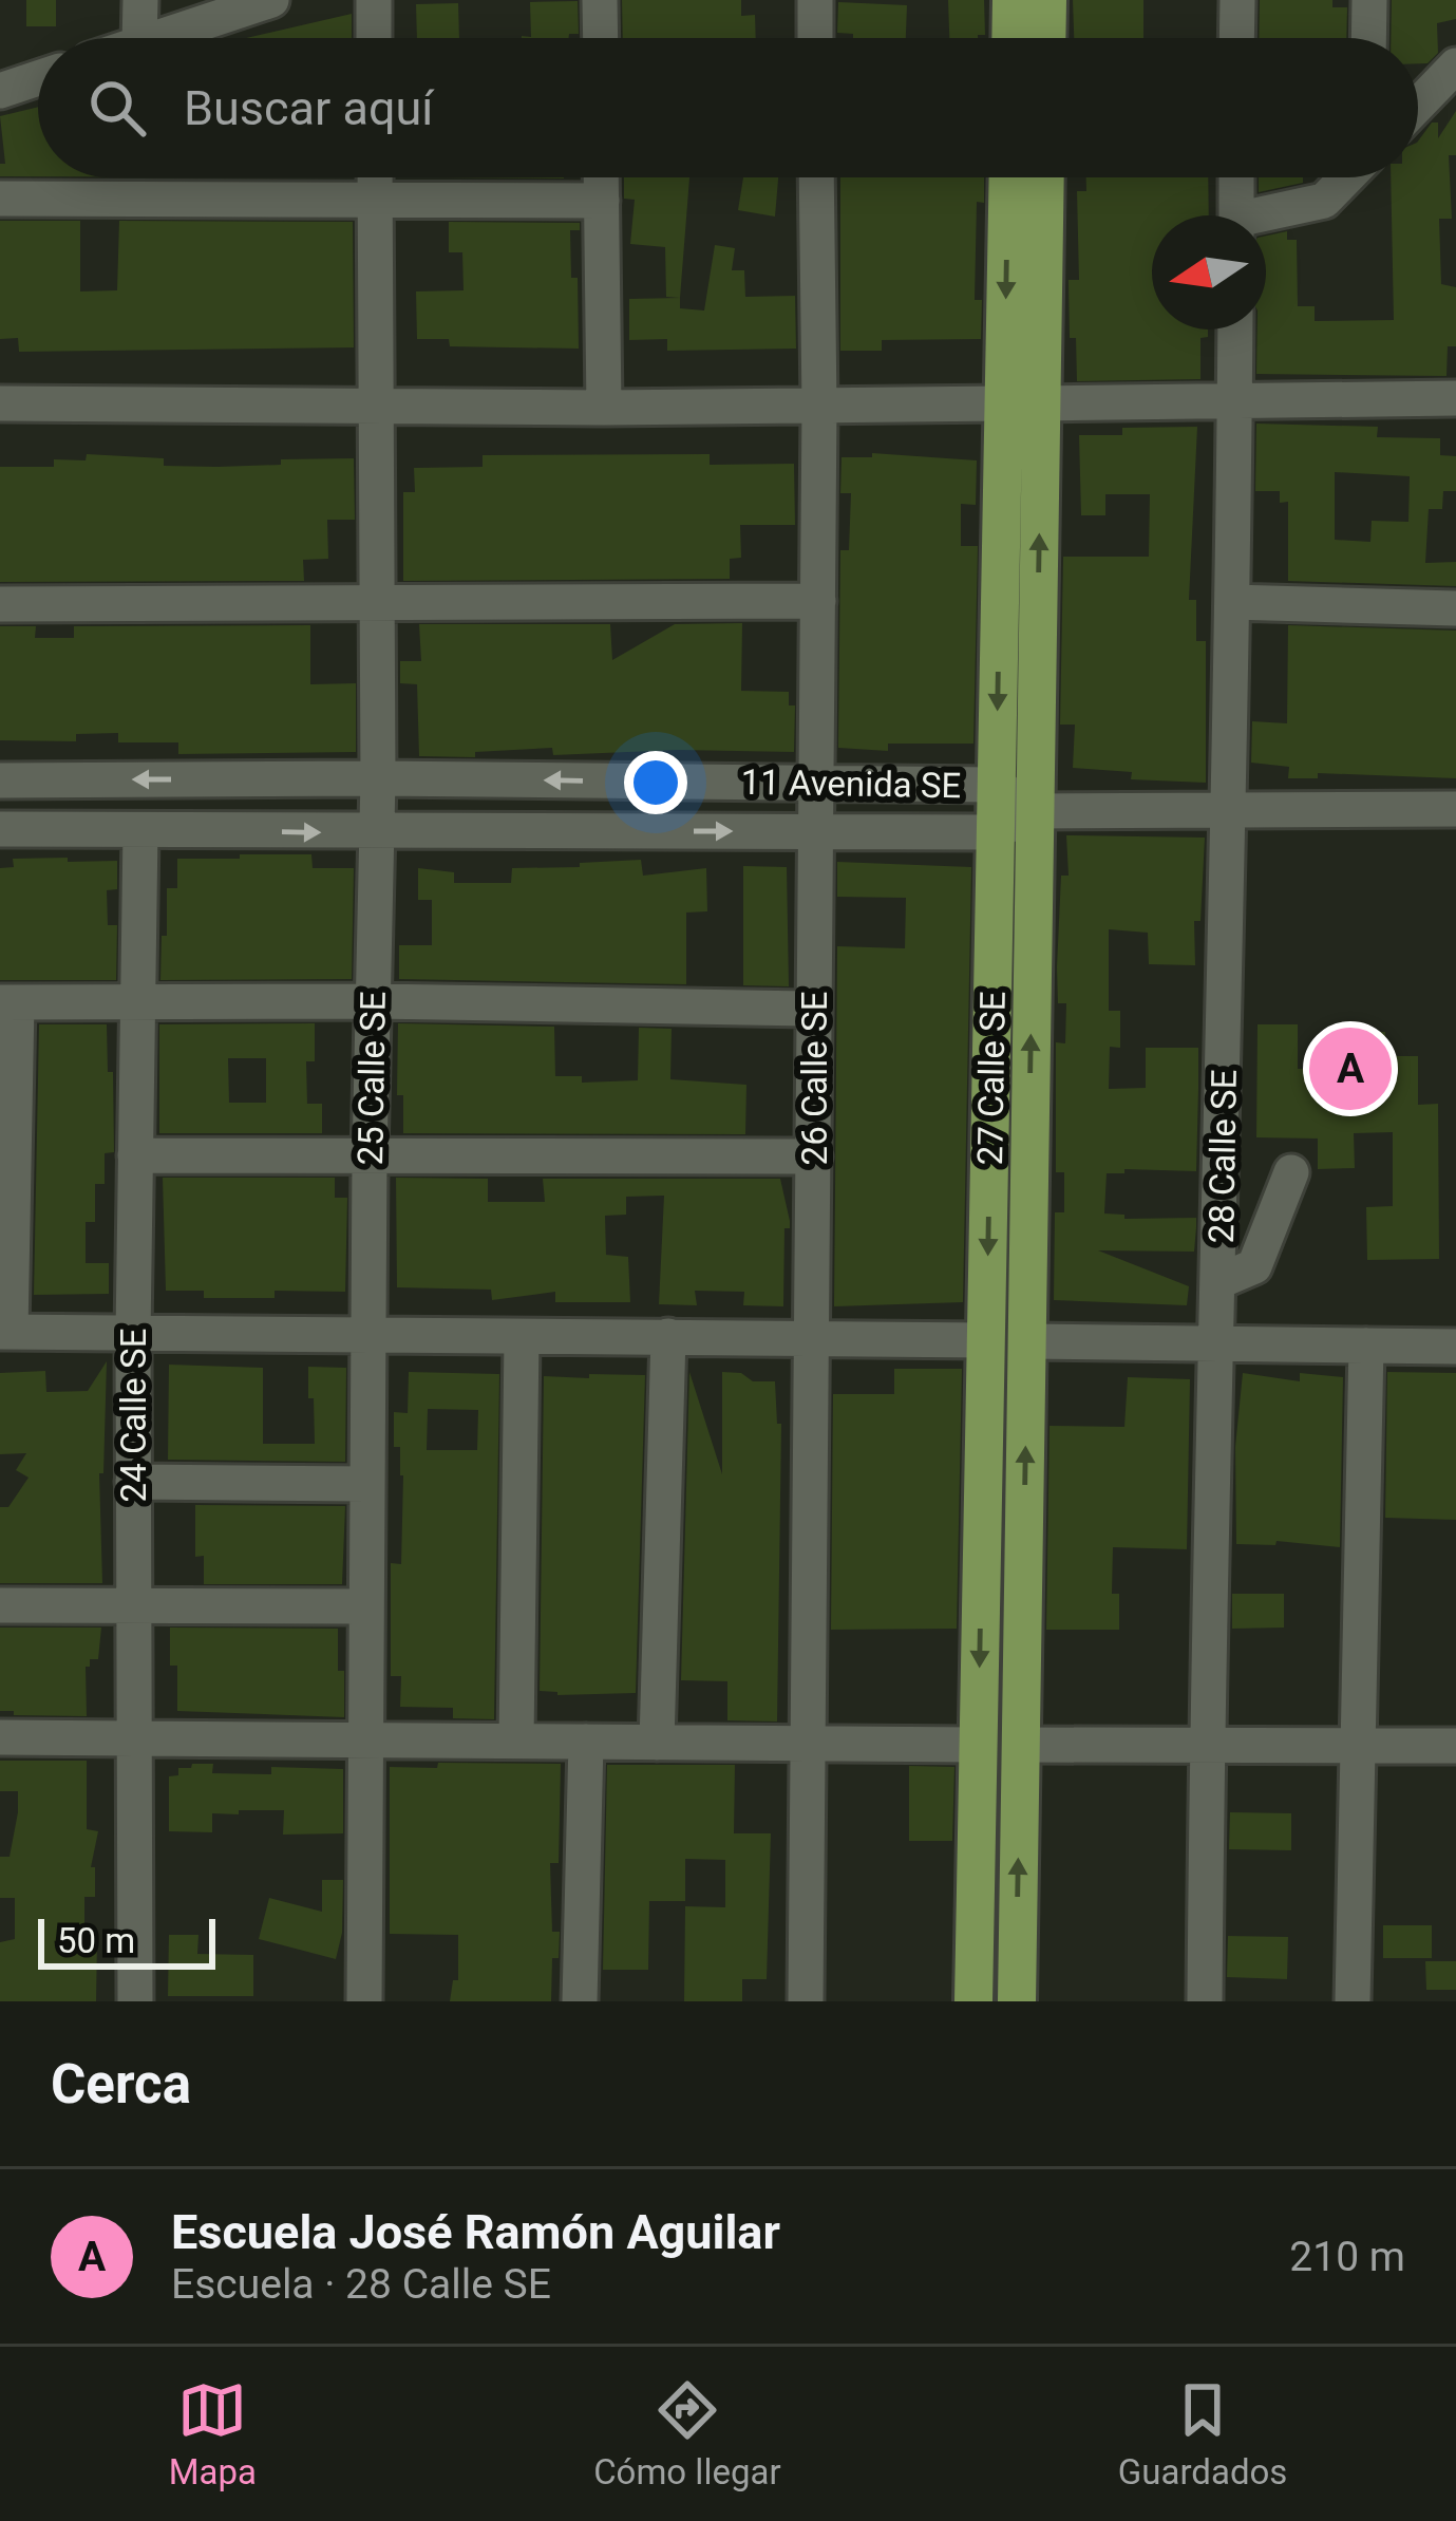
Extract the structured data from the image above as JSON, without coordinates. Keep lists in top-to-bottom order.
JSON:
{
  "streets": {
    "main road": ["27 Calle SE"],
    "street": [
      "11 Avenida SE",
      "25 Calle SE",
      "26 Calle SE",
      "28 Calle SE",
      "24 Calle SE"
    ]
  },
  "crossings": [
    ["11 Avenida SE", "25 Calle SE"],
    ["11 Avenida SE", "26 Calle SE"],
    ["11 Avenida SE", "27 Calle SE"],
    ["11 Avenida SE", "24 Calle SE"]
  ],
  "scale_bar": "50 m",
  "north": "left",
  "page": {
    "search": "Buscar aquí",
    "pins": "A",
    "scale": "50 m",
    "heading": "Cerca",
    "list": [
      {
        "mark": "A",
        "name": "Escuela José Ramón Aguilar",
        "note": "Escuela · 28 Calle SE",
        "value": "210 m"
      }
    ],
    "nav": ["Mapa", "Cómo llegar", "Guardados"]
  }
}
